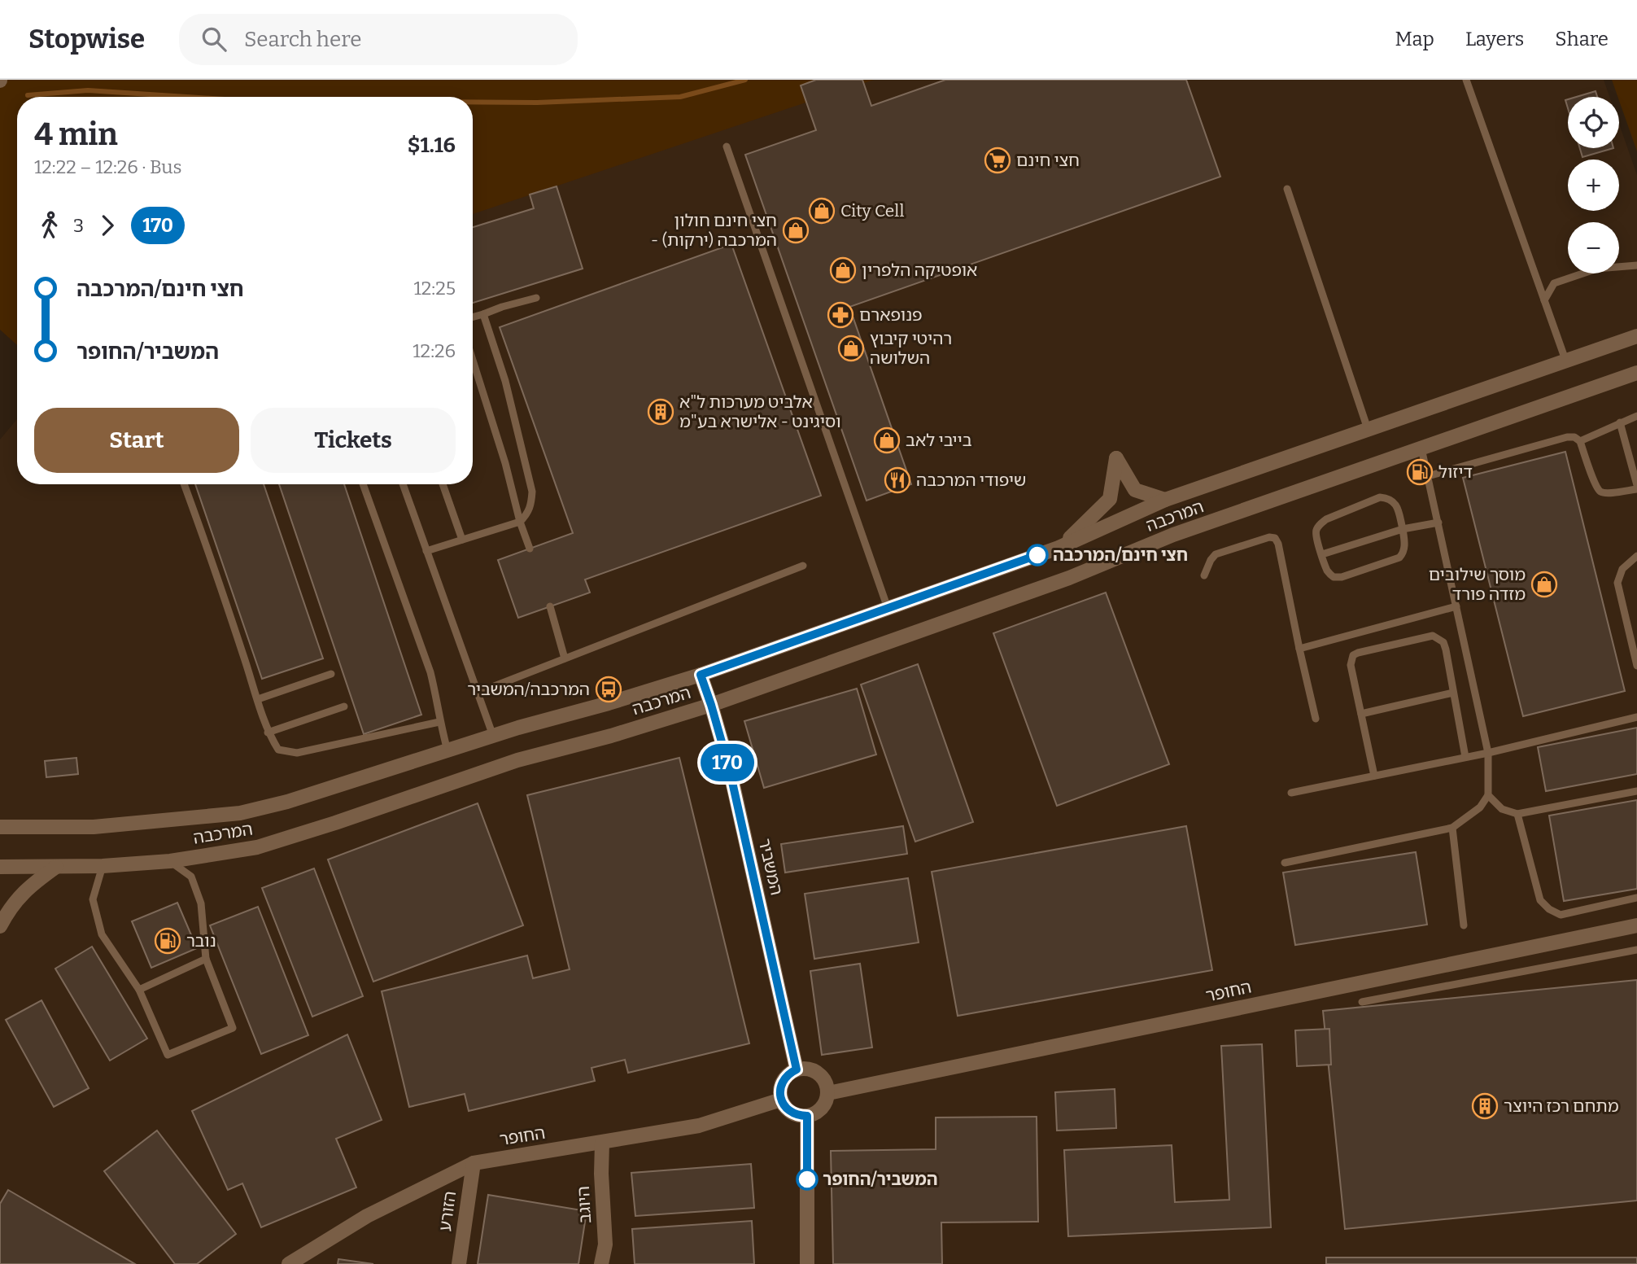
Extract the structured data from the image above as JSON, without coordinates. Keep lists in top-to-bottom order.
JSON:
{
  "streets": {
    "street": [
      "המרכבה",
      "המשביר",
      "החופר",
      "היוגב",
      "הזורע"
    ]
  },
  "crossings": [
    ["המרכבה", "המשביר"],
    ["המשביר", "החופר"],
    ["החופר", "היוגב"],
    ["החופר", "הזורע"]
  ],
  "places": {
    "supermarket": ["חצי חינם"],
    "shop": [
      "City Cell",
      "חצי חינם חולון - המרכבה (ירקות)",
      "אופטיקה הלפרין",
      "רהיטי קיבוץ השלושה",
      "בייבי לאב",
      "מוסך שילובים מזדה פורד"
    ],
    "pharmacy": ["פנופארם"],
    "building": ["אלביט מערכות ל\"א וסיגינט - אלישרא בע\"מ", "מתחם רכז היוצר"],
    "fuel station": ["דיזול", "נובר"],
    "restaurant": ["שיפודי המרכבה"],
    "other": ["חצי חינם/המרכבה", "המשביר/החופר"],
    "bus stop": ["המרכבה/המשביר"]
  },
  "lines": ["bus line 170"],
  "page": {
    "header": "Stopwise",
    "search": "Search here",
    "nav": ["Map", "Layers", "Share"],
    "on_map": "170",
    "map_buttons": ["+", "−"],
    "heading": ["4 min", "12:22 – 12:26 · Bus", "$1.16"],
    "legs": ["3", "170"],
    "list": [
      {
        "name": "חצי חינם/המרכבה",
        "value": "12:25"
      },
      {
        "name": "המשביר/החופר",
        "value": "12:26"
      }
    ],
    "buttons": ["Start", "Tickets"]
  }
}
